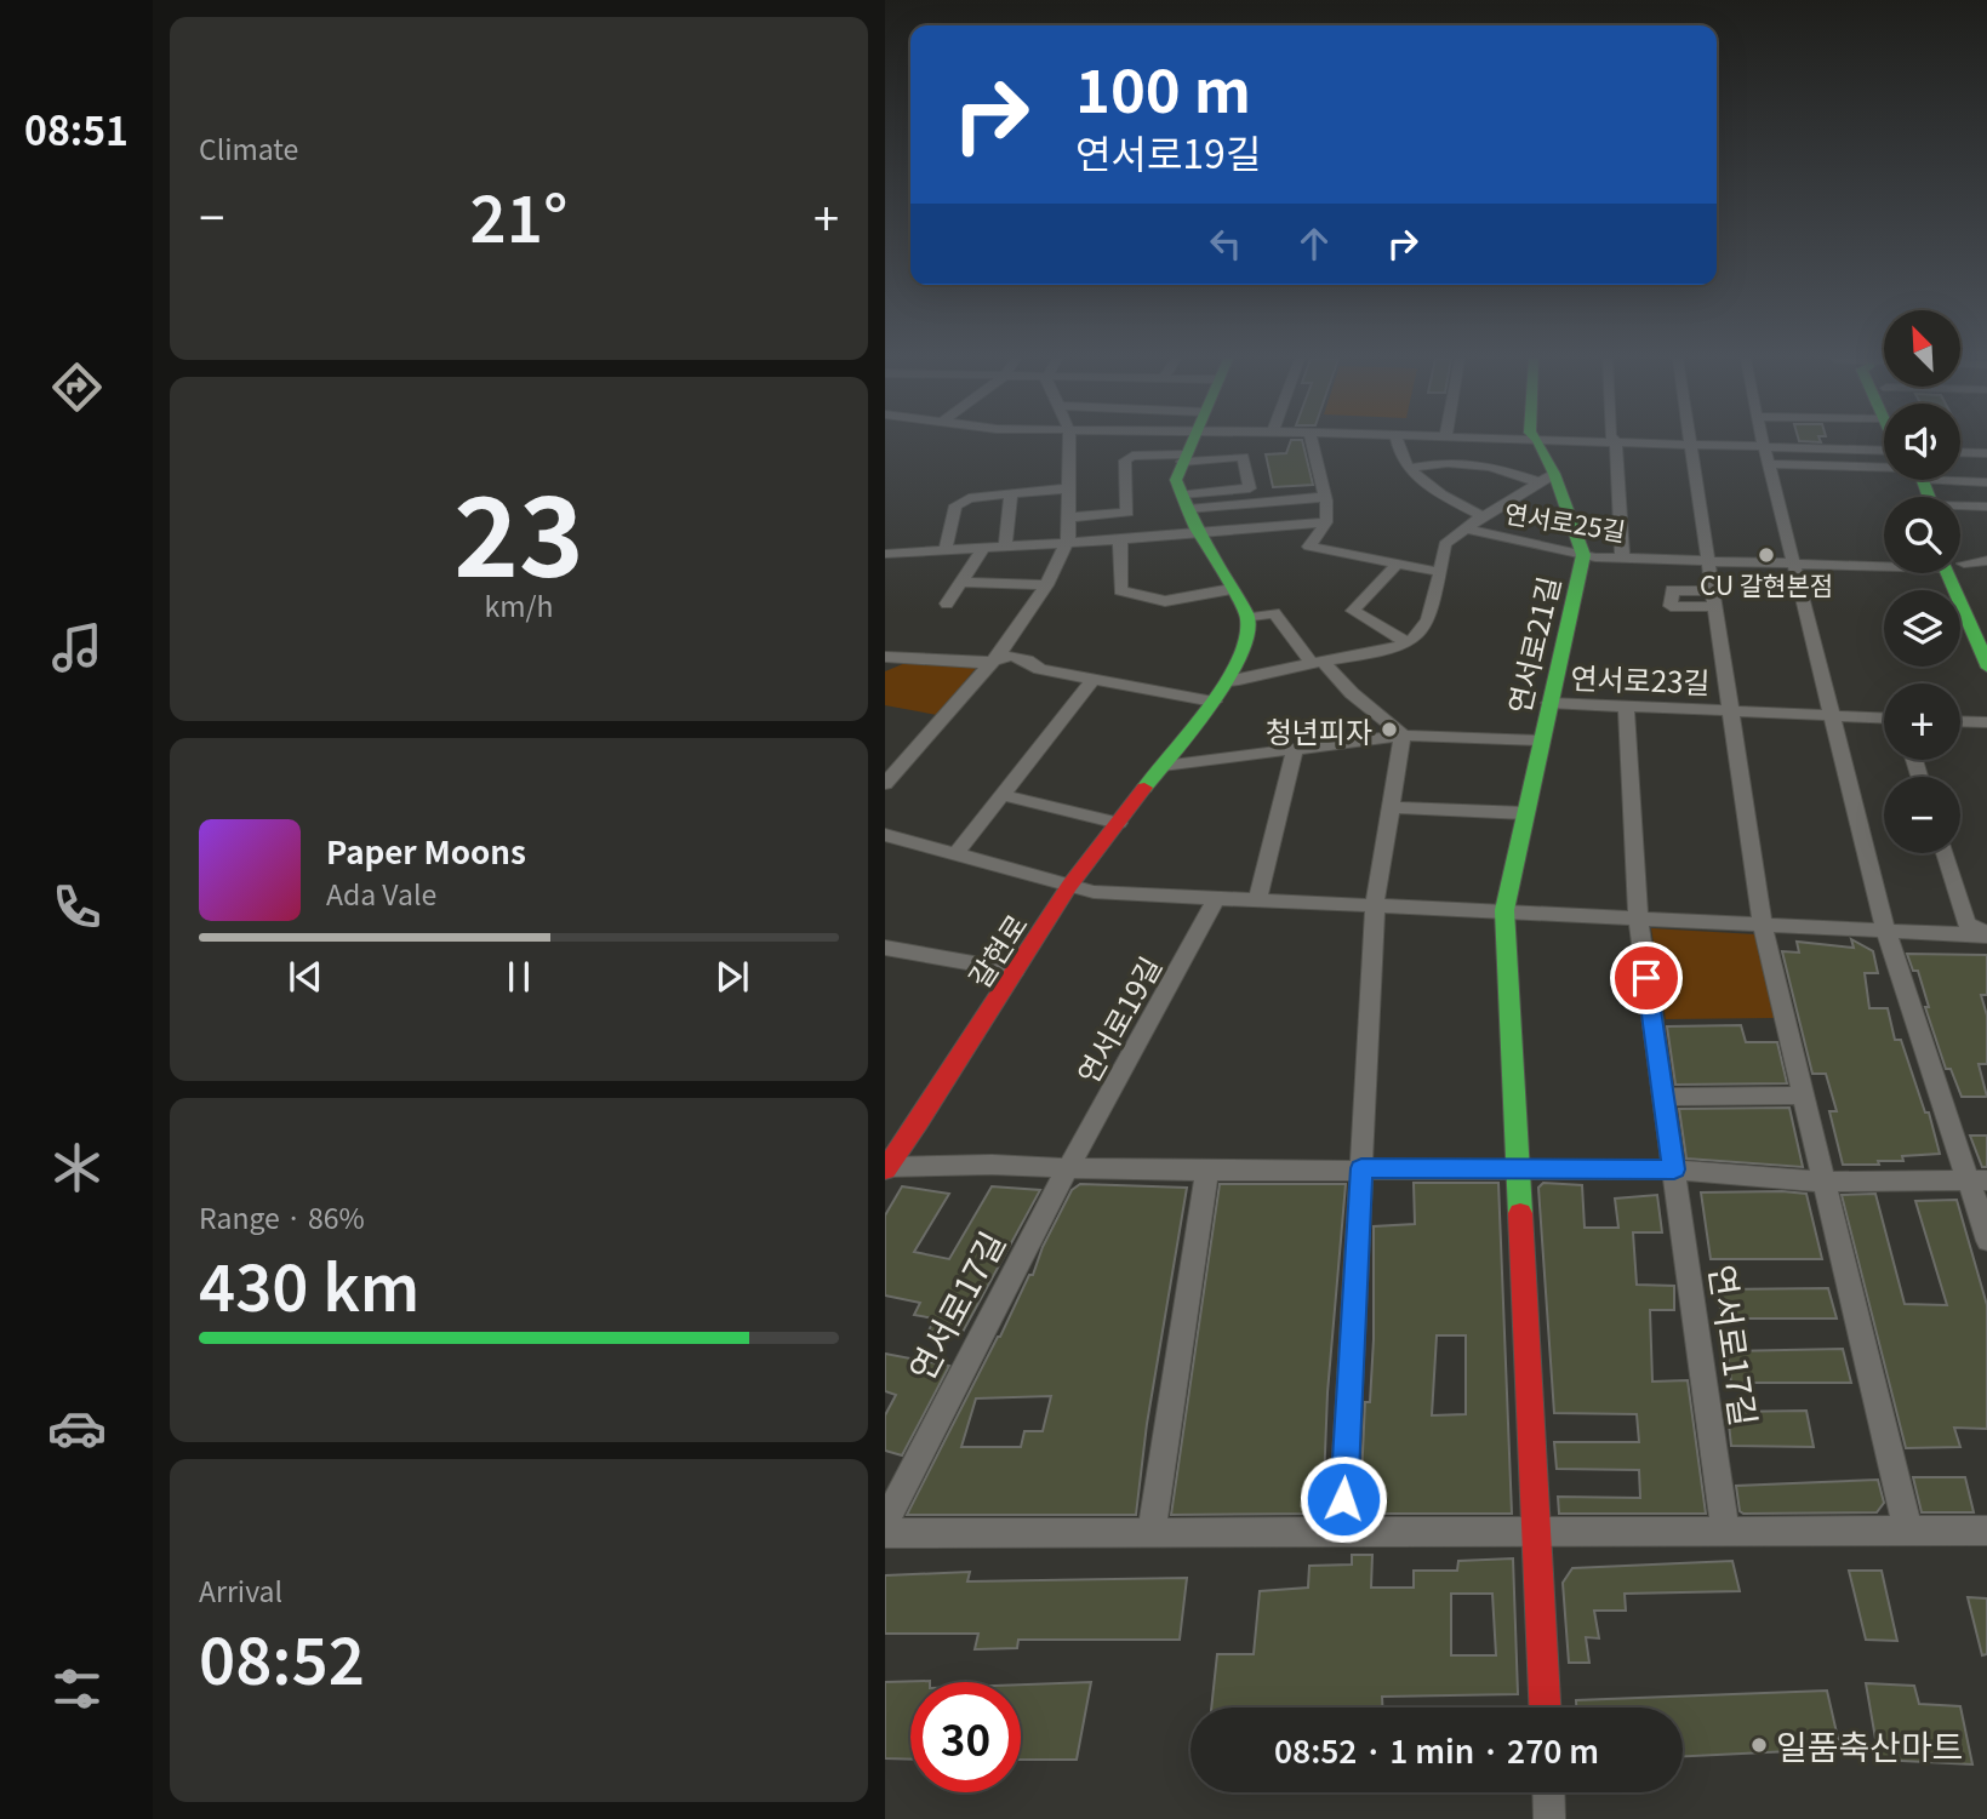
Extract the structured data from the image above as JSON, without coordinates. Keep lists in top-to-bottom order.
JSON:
{
  "streets": {
    "main road": ["연서로21길", "갈현로"],
    "street": [
      "연서로25길",
      "연서로23길",
      "연서로19길",
      "연서로17길"
    ]
  },
  "crossings": [
    ["연서로25길", "연서로21길"],
    ["연서로21길", "연서로23길"],
    ["연서로19길", "연서로17길"]
  ],
  "places": ["CU 갈현본점", "청년피자", "일품축산마트"],
  "north": "top left",
  "page": {
    "tabs": "08:51",
    "tile": [
      "Climate",
      ["23", "km/h"],
      ["Range · 86%", "430 km"],
      ["Arrival", "08:52"]
    ],
    "turn": ["100 m", "연서로19길"],
    "heat": ["−", "21°", "+"],
    "map_buttons": ["+", "−"],
    "song": ["Paper Moons", "Ada Vale"],
    "limit": "30",
    "trip": "08:52 · 1 min · 270 m"
  }
}
